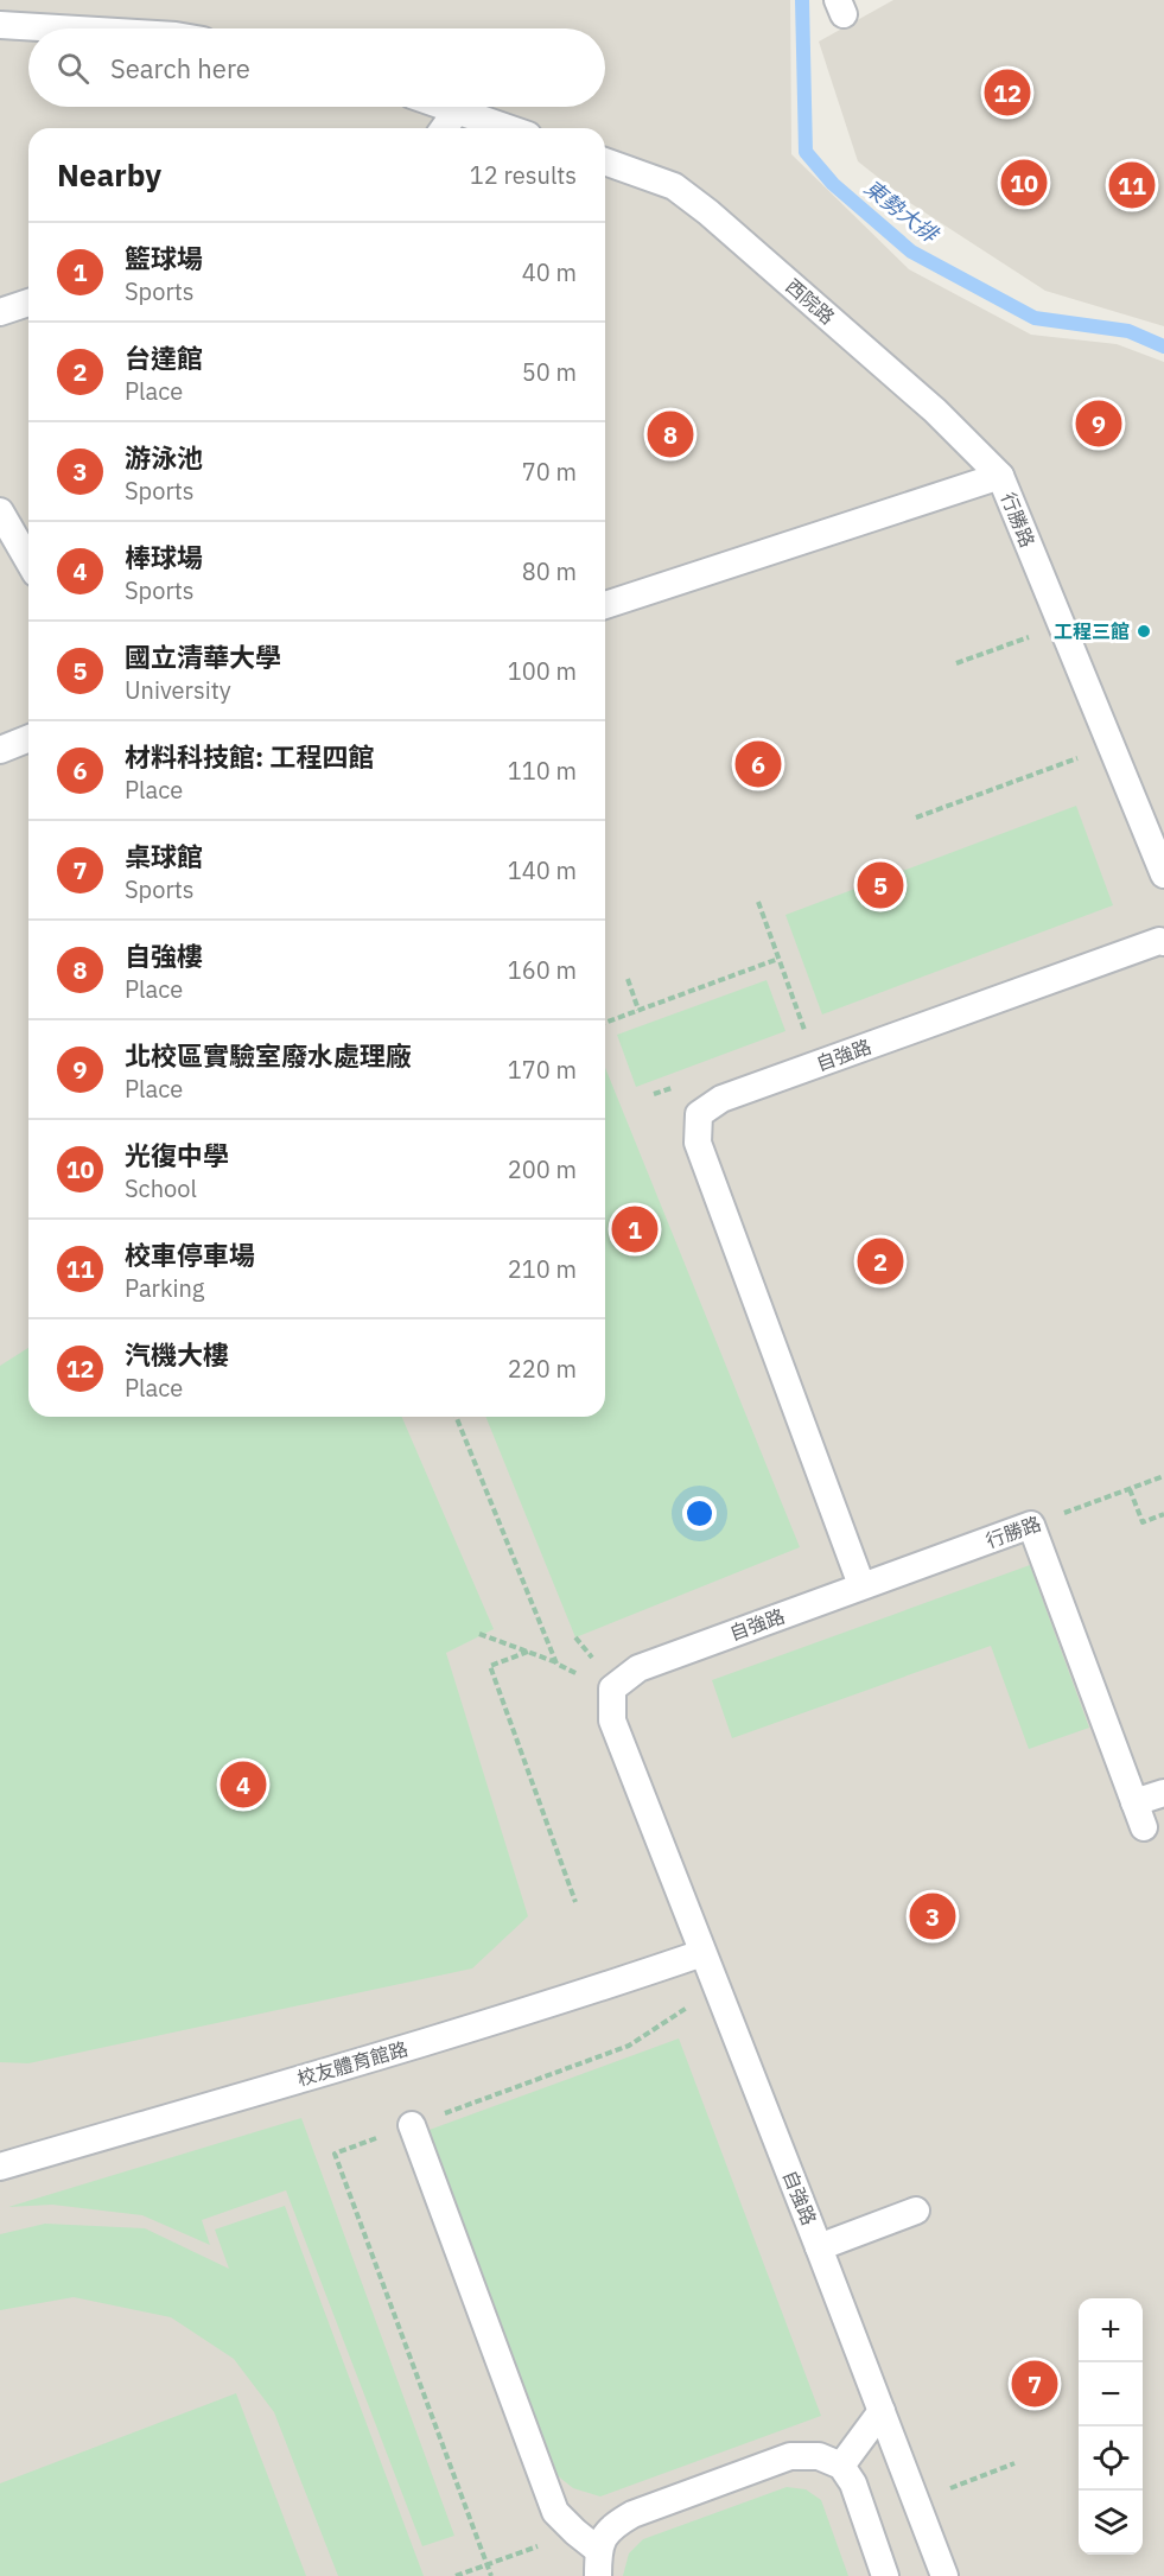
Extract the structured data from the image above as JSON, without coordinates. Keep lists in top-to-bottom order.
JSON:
{
  "streets": {
    "lane": [
      "西院路",
      "行勝路",
      "自強路",
      "校友體育館路"
    ]
  },
  "crossings": [
    ["西院路", "行勝路"],
    ["行勝路", "自強路"],
    ["自強路", "校友體育館路"]
  ],
  "water": ["東勢大排"],
  "places": ["工程三館"],
  "page": {
    "search": "Search here",
    "pins": [
      "12",
      "10",
      "11",
      "9",
      "8",
      "6",
      "5",
      "1",
      "2",
      "4",
      "3",
      "7"
    ],
    "heading": ["Nearby", "12 results"],
    "list": [
      {
        "mark": "1",
        "name": "籃球場",
        "note": "Sports",
        "value": "40 m"
      },
      {
        "mark": "2",
        "name": "台達館",
        "note": "Place",
        "value": "50 m"
      },
      {
        "mark": "3",
        "name": "游泳池",
        "note": "Sports",
        "value": "70 m"
      },
      {
        "mark": "4",
        "name": "棒球場",
        "note": "Sports",
        "value": "80 m"
      },
      {
        "mark": "5",
        "name": "國立清華大學",
        "note": "University",
        "value": "100 m"
      },
      {
        "mark": "6",
        "name": "材料科技館: 工程四館",
        "note": "Place",
        "value": "110 m"
      },
      {
        "mark": "7",
        "name": "桌球館",
        "note": "Sports",
        "value": "140 m"
      },
      {
        "mark": "8",
        "name": "自強樓",
        "note": "Place",
        "value": "160 m"
      },
      {
        "mark": "9",
        "name": "北校區實驗室廢水處理廠",
        "note": "Place",
        "value": "170 m"
      },
      {
        "mark": "10",
        "name": "光復中學",
        "note": "School",
        "value": "200 m"
      },
      {
        "mark": "11",
        "name": "校車停車場",
        "note": "Parking",
        "value": "210 m"
      },
      {
        "mark": "12",
        "name": "汽機大樓",
        "note": "Place",
        "value": "220 m"
      }
    ],
    "map_buttons": ["+", "−"]
  }
}
